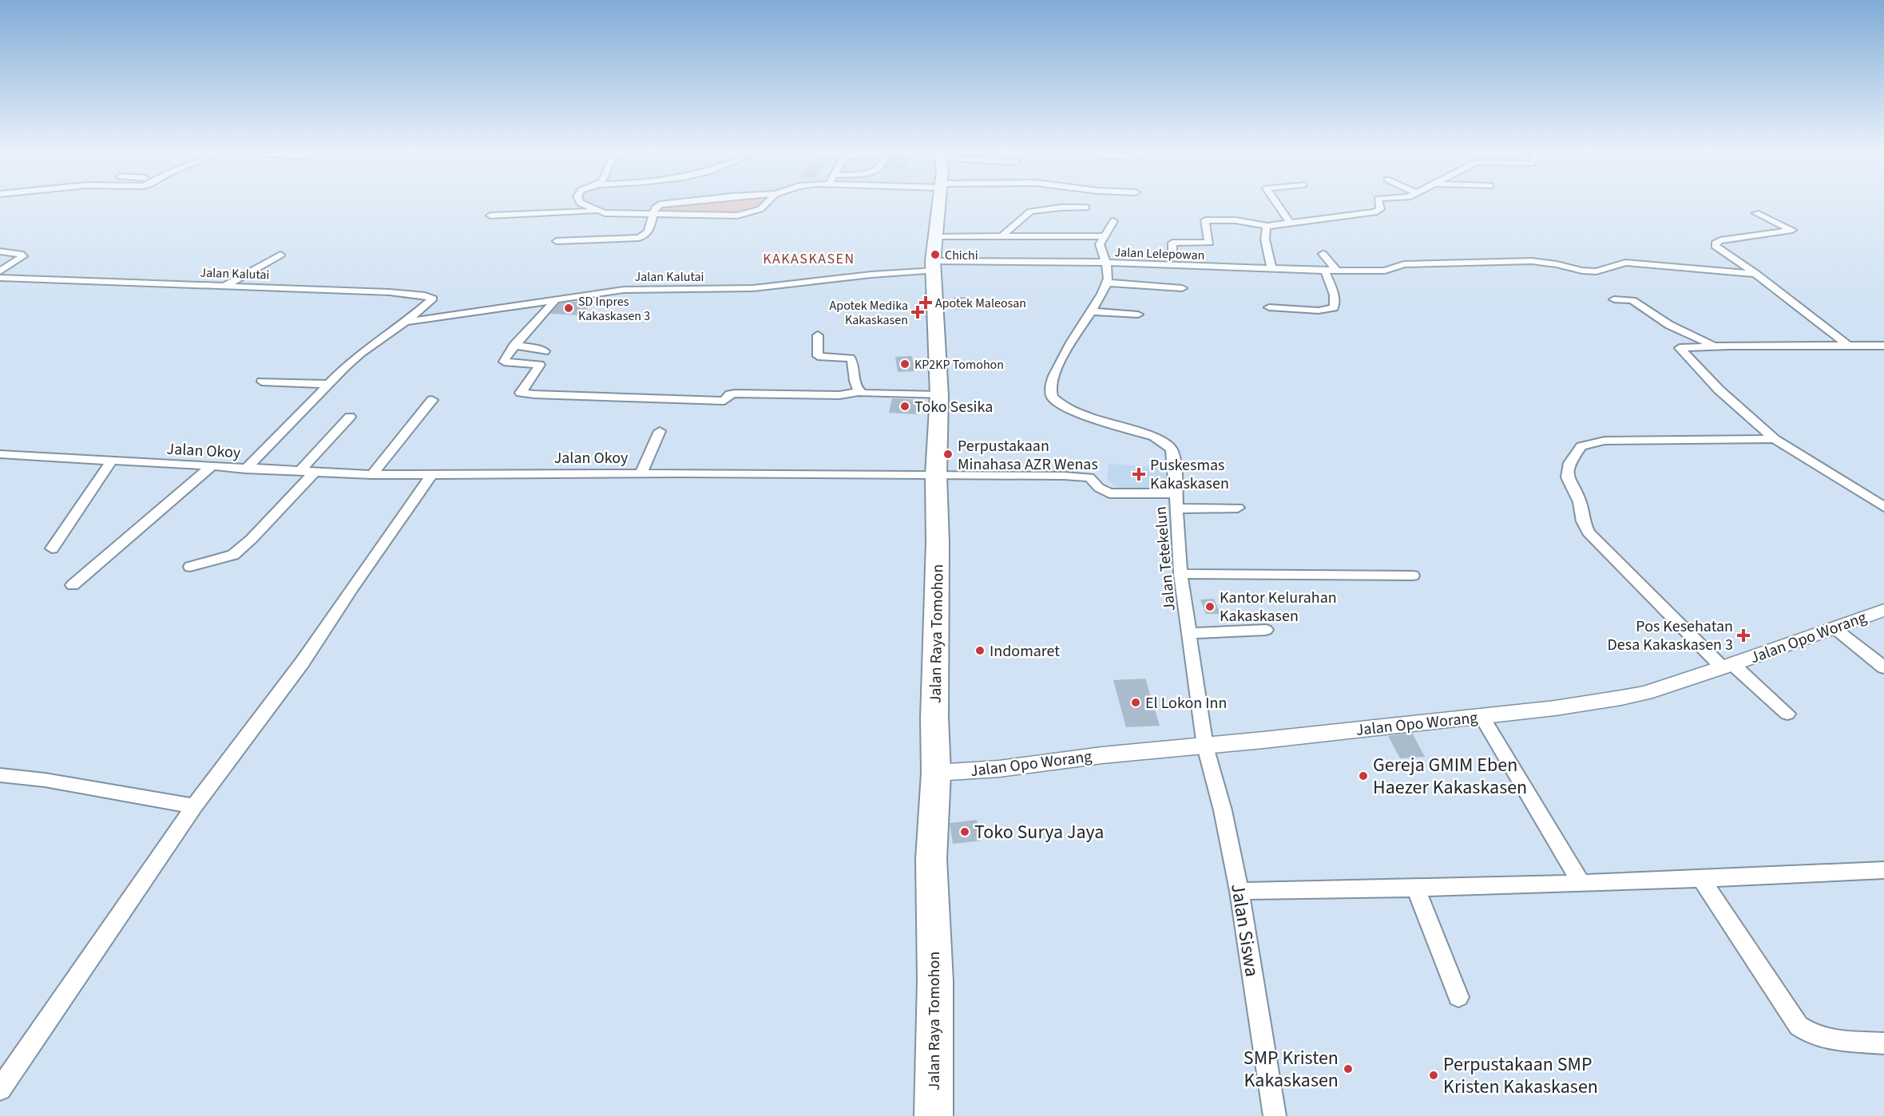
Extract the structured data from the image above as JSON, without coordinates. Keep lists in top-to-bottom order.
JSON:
{
  "streets": {
    "highway": ["Jalan Raya Tomohon"],
    "street": [
      "Jalan Lelepowan",
      "Jalan Kalutai",
      "Jalan Okoy",
      "Jalan Tetekelun",
      "Jalan Opo Worang",
      "Jalan Siswa"
    ]
  },
  "crossings": [
    ["Jalan Lelepowan", "Jalan Kalutai"],
    ["Jalan Lelepowan", "Jalan Raya Tomohon"],
    ["Jalan Kalutai", "Jalan Okoy"],
    ["Jalan Kalutai", "Jalan Raya Tomohon"],
    ["Jalan Okoy", "Jalan Tetekelun"],
    ["Jalan Okoy", "Jalan Raya Tomohon"],
    ["Jalan Tetekelun", "Jalan Opo Worang"],
    ["Jalan Tetekelun", "Jalan Siswa"],
    ["Jalan Raya Tomohon", "Jalan Opo Worang"],
    ["Jalan Opo Worang", "Jalan Siswa"]
  ],
  "districts": ["KAKASKASEN"],
  "places": {
    "other": [
      "Chichi",
      "SD Inpres Kakaskasen 3",
      "KP2KP Tomohon",
      "Toko Sesika",
      "Perpustakaan Minahasa AZR Wenas",
      "Kantor Kelurahan Kakaskasen",
      "Indomaret",
      "El Lokon Inn",
      "Gereja GMIM Eben Haezer Kakaskasen",
      "Toko Surya Jaya",
      "SMP Kristen Kakaskasen",
      "Perpustakaan SMP Kristen Kakaskasen"
    ],
    "health": [
      "Apotek Maleosan",
      "Apotek Medika Kakaskasen",
      "Puskesmas Kakaskasen",
      "Pos Kesehatan Desa Kakaskasen 3"
    ]
  }
}
